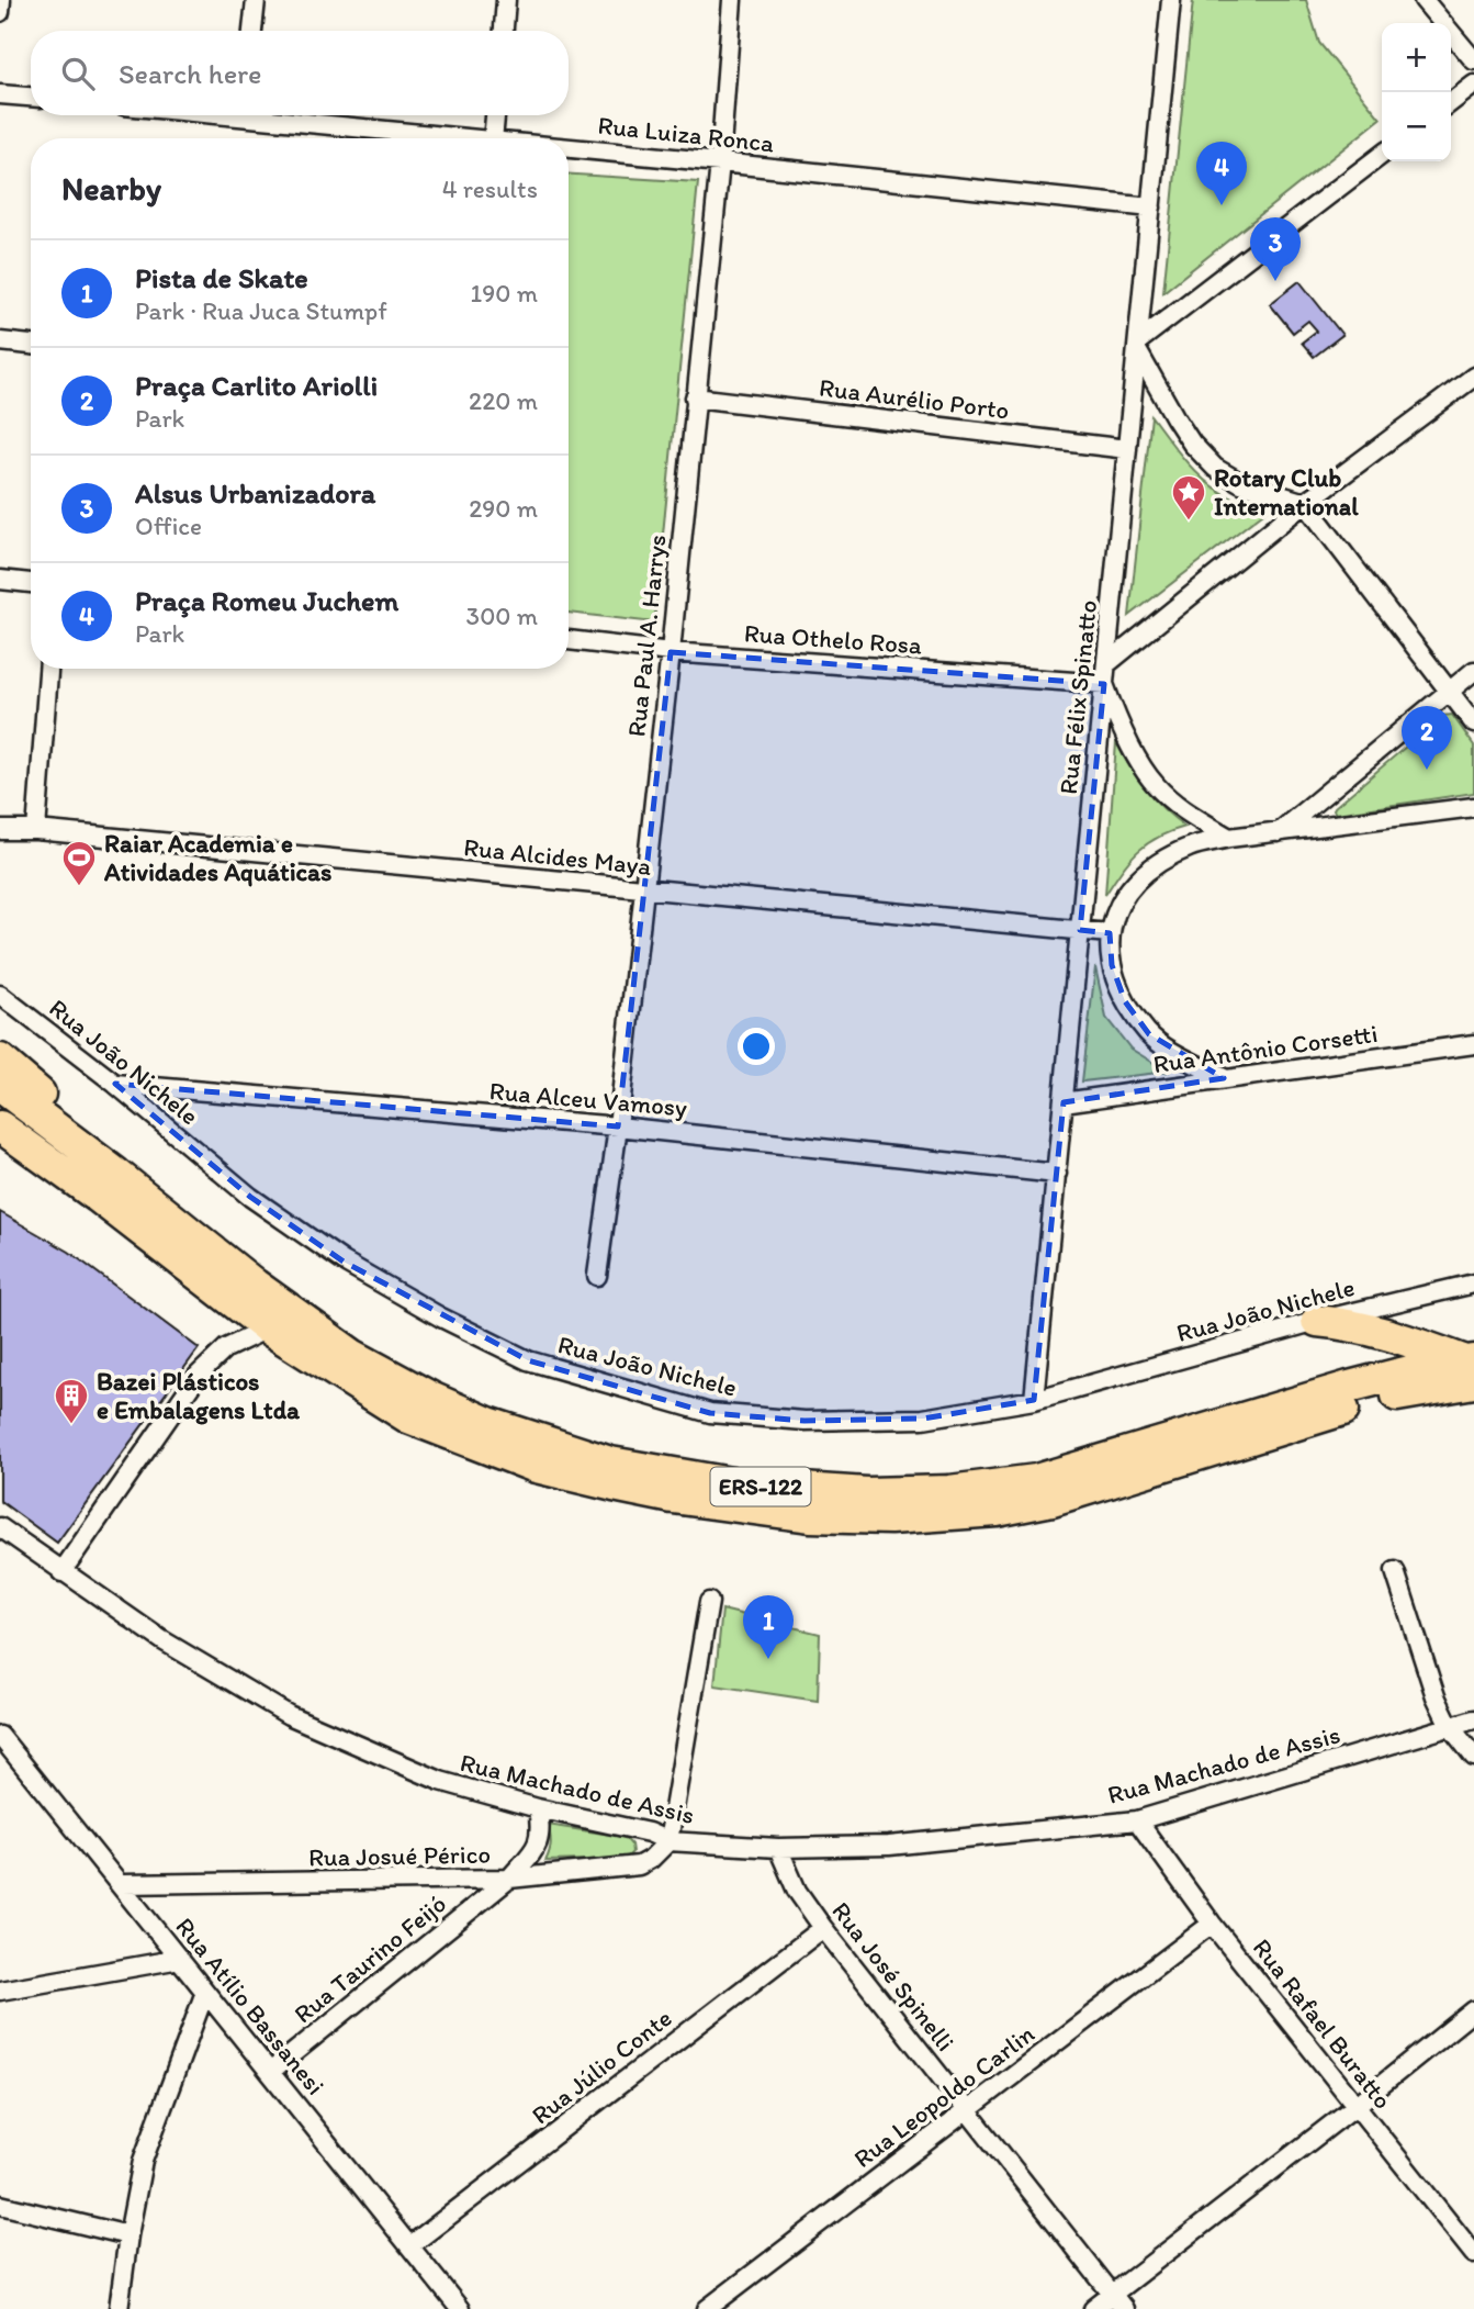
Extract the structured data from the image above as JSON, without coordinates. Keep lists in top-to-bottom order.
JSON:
{
  "streets": {
    "highway": ["ERS-122"],
    "street": [
      "Rua Luiza Ronca",
      "Rua Aurélio Porto",
      "Rua Paul A. Harrys",
      "Rua Othelo Rosa",
      "Rua Félix Spinatto",
      "Rua Alcides Maya",
      "Rua Antônio Corsetti",
      "Rua João Nichele",
      "Rua Alceu Vamosy",
      "Rua Machado de Assis",
      "Rua Josué Périco",
      "Rua Taurino Feijó",
      "Rua José Spinelli",
      "Rua Atílio Bassanesi",
      "Rua Rafael Buratto",
      "Rua Júlio Conte",
      "Rua Leopoldo Carlin"
    ]
  },
  "crossings": [
    ["Rua Luiza Ronca", "Rua Paul A. Harrys"],
    ["Rua Luiza Ronca", "Rua Félix Spinatto"],
    ["Rua Aurélio Porto", "Rua Paul A. Harrys"],
    ["Rua Aurélio Porto", "Rua Félix Spinatto"],
    ["Rua Paul A. Harrys", "Rua Othelo Rosa"],
    ["Rua Paul A. Harrys", "Rua Alcides Maya"],
    ["Rua Paul A. Harrys", "Rua Alceu Vamosy"],
    ["Rua Othelo Rosa", "Rua Félix Spinatto"],
    ["Rua Félix Spinatto", "Rua Alcides Maya"],
    ["Rua Félix Spinatto", "Rua Antônio Corsetti"],
    ["Rua Félix Spinatto", "Rua João Nichele"],
    ["Rua Félix Spinatto", "Rua Alceu Vamosy"],
    ["Rua João Nichele", "Rua Alceu Vamosy"],
    ["Rua Machado de Assis", "Rua Josué Périco"],
    ["Rua Machado de Assis", "Rua Taurino Feijó"],
    ["Rua Machado de Assis", "Rua José Spinelli"],
    ["Rua Machado de Assis", "Rua Rafael Buratto"],
    ["Rua Josué Périco", "Rua Taurino Feijó"],
    ["Rua Josué Périco", "Rua Atílio Bassanesi"],
    ["Rua Taurino Feijó", "Rua Atílio Bassanesi"],
    ["Rua José Spinelli", "Rua Júlio Conte"],
    ["Rua José Spinelli", "Rua Leopoldo Carlin"],
    ["Rua Atílio Bassanesi", "Rua Júlio Conte"],
    ["Rua Rafael Buratto", "Rua Leopoldo Carlin"]
  ],
  "places": {
    "place": ["Rotary Club International"],
    "sports": ["Raiar Academia e Atividades Aquáticas"],
    "building": ["Bazei Plásticos e Embalagens Ltda"]
  },
  "page": {
    "map_buttons": ["+", "−"],
    "search": "Search here",
    "heading": ["Nearby", "4 results"],
    "pins": [
      "4",
      "3",
      "2",
      "1"
    ],
    "list": [
      {
        "mark": "1",
        "name": "Pista de Skate",
        "note": "Park · Rua Juca Stumpf",
        "value": "190 m"
      },
      {
        "mark": "2",
        "name": "Praça Carlito Ariolli",
        "note": "Park",
        "value": "220 m"
      },
      {
        "mark": "3",
        "name": "Alsus Urbanizadora",
        "note": "Office",
        "value": "290 m"
      },
      {
        "mark": "4",
        "name": "Praça Romeu Juchem",
        "note": "Park",
        "value": "300 m"
      }
    ]
  }
}
